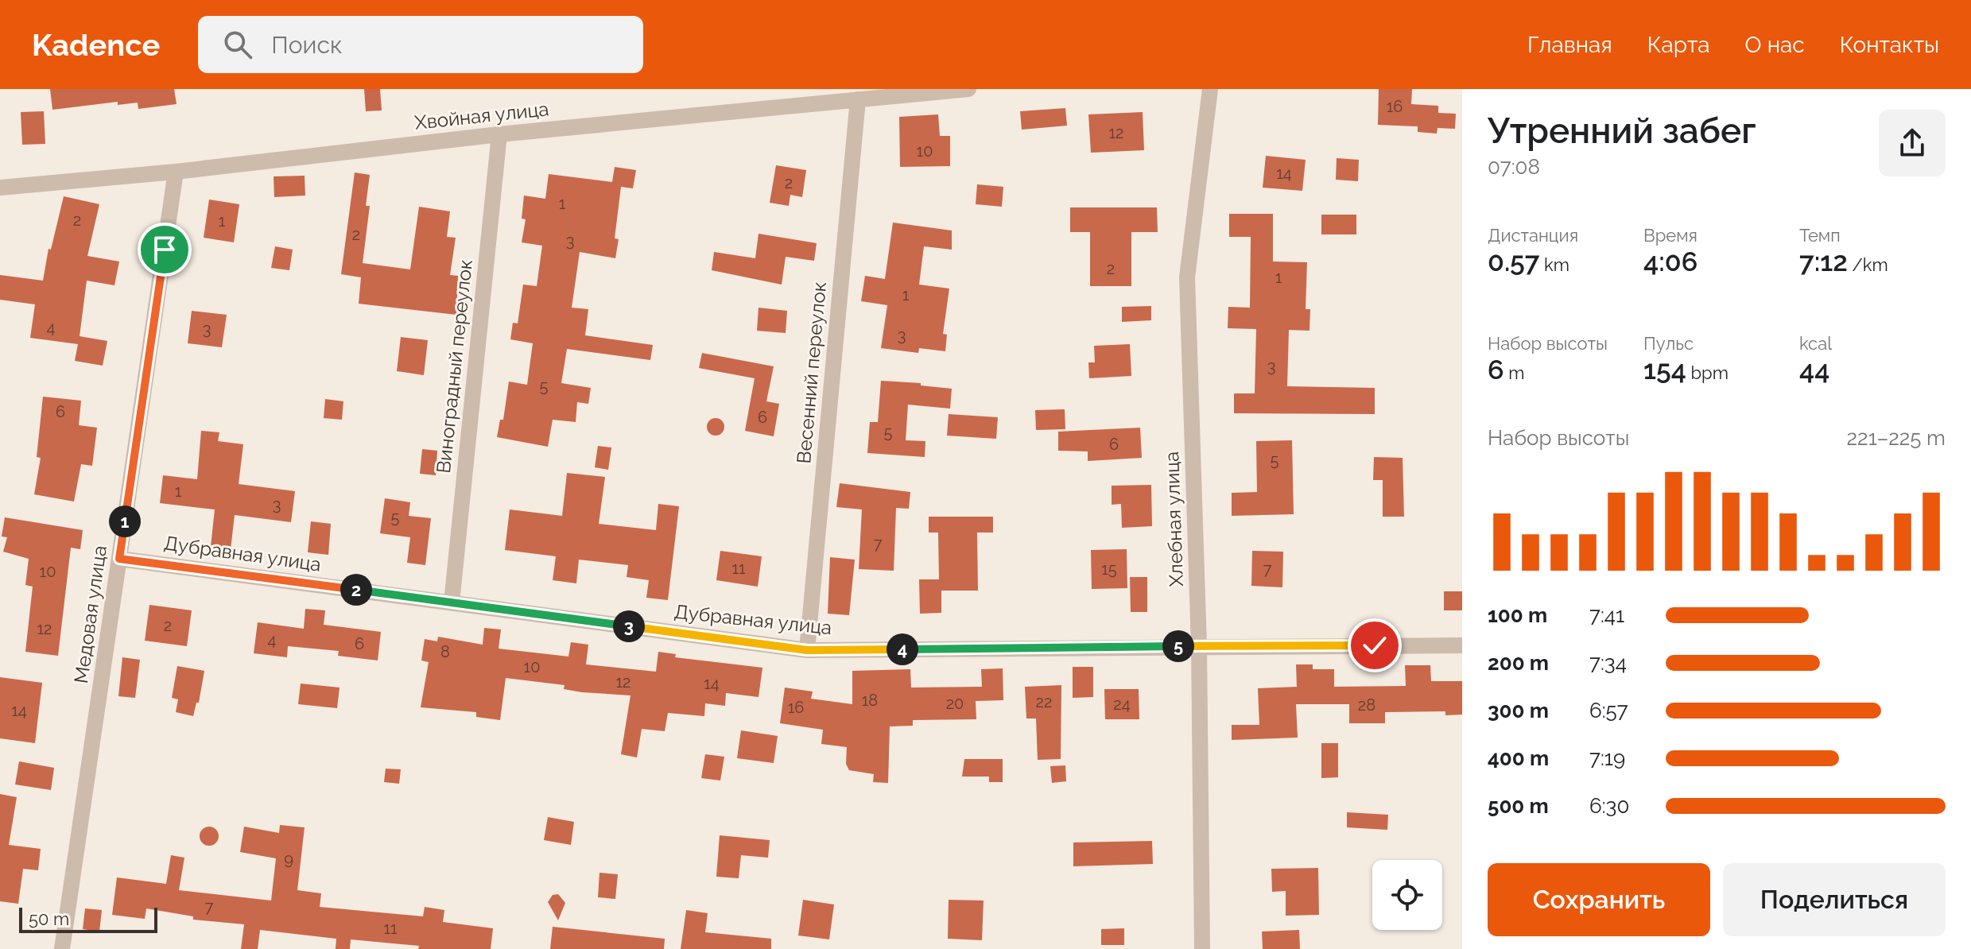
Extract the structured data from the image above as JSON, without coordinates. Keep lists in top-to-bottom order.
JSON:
{
  "streets": {
    "street": [
      "Хвойная улица",
      "Виноградный переулок",
      "Весенний переулок",
      "Хлебная улица",
      "Дубравная улица",
      "Медовая улица"
    ]
  },
  "crossings": [
    ["Хвойная улица", "Виноградный переулок"],
    ["Хвойная улица", "Весенний переулок"],
    ["Хвойная улица", "Медовая улица"],
    ["Виноградный переулок", "Дубравная улица"],
    ["Весенний переулок", "Дубравная улица"],
    ["Хлебная улица", "Дубравная улица"],
    ["Дубравная улица", "Медовая улица"]
  ],
  "house_numbers": [
    "16",
    "12",
    "10",
    "14",
    "2",
    "1",
    "2",
    "1",
    "2",
    "3",
    "2",
    "1",
    "1",
    "4",
    "3",
    "3",
    "3",
    "5",
    "6",
    "6",
    "5",
    "6",
    "5",
    "1",
    "3",
    "5",
    "7",
    "11",
    "15",
    "7",
    "10",
    "2",
    "12",
    "4",
    "6",
    "8",
    "10",
    "12",
    "14",
    "18",
    "22",
    "20",
    "24",
    "28",
    "16",
    "14",
    "9",
    "7",
    "11"
  ],
  "scale_bar": "50 m",
  "page": {
    "header": "Kadence",
    "search": "Поиск",
    "nav": [
      "Главная",
      "Карта",
      "О нас",
      "Контакты"
    ],
    "heading": ["Утренний забег", "07:08"],
    "stats": [
      ["Дистанция", "0.57 km"],
      ["Время", "4:06"],
      ["Темп", "7:12 /km"],
      ["Набор высоты", "6 m"],
      ["Пульс", "154 bpm"],
      ["kcal", "44"]
    ],
    "chart": ["Набор высоты", "221–225 m"],
    "pins": [
      "1",
      "2",
      "3",
      "5",
      "4"
    ],
    "list": [
      {
        "name": "100 m",
        "note": "7:41"
      },
      {
        "name": "200 m",
        "note": "7:34"
      },
      {
        "name": "300 m",
        "note": "6:57"
      },
      {
        "name": "400 m",
        "note": "7:19"
      },
      {
        "name": "500 m",
        "note": "6:30"
      }
    ],
    "buttons": ["Сохранить", "Поделиться"],
    "scale": "50 m"
  }
}
